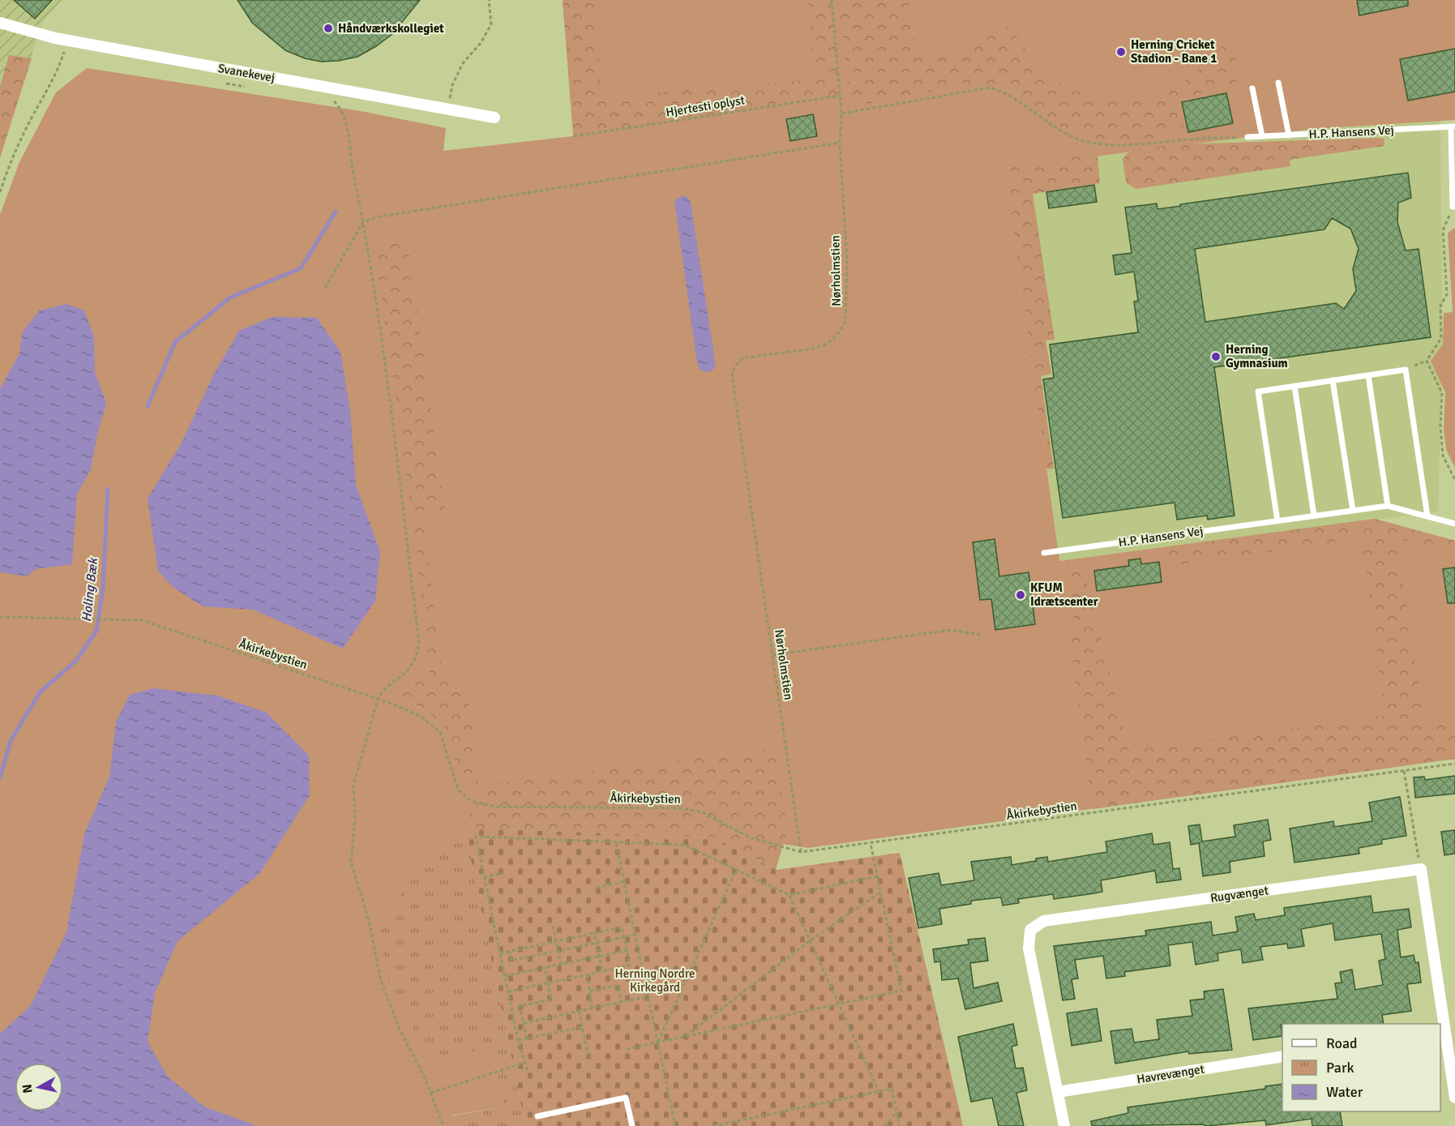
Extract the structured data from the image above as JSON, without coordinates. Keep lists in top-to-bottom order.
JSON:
{
  "streets": {
    "street": ["Svanekevej", "Rugvænget", "Havrevænget"],
    "lane": ["H.P. Hansens Vej"],
    "path": ["Hjertesti oplyst", "Nørholmstien", "Åkirkebystien"]
  },
  "crossings": [
    ["Hjertesti oplyst", "Nørholmstien"],
    ["Nørholmstien", "Åkirkebystien"],
    ["Rugvænget", "Havrevænget"]
  ],
  "water": ["Holing Bæk"],
  "parks": ["Herning Nordre Kirkegård"],
  "places": [
    "Håndværkskollegiet",
    "Herning Cricket Stadion - Bane 1",
    "Herning Gymnasium",
    "KFUM Idrætscenter"
  ],
  "legend": ["Road", "Park", "Water"],
  "north": "left"
}
